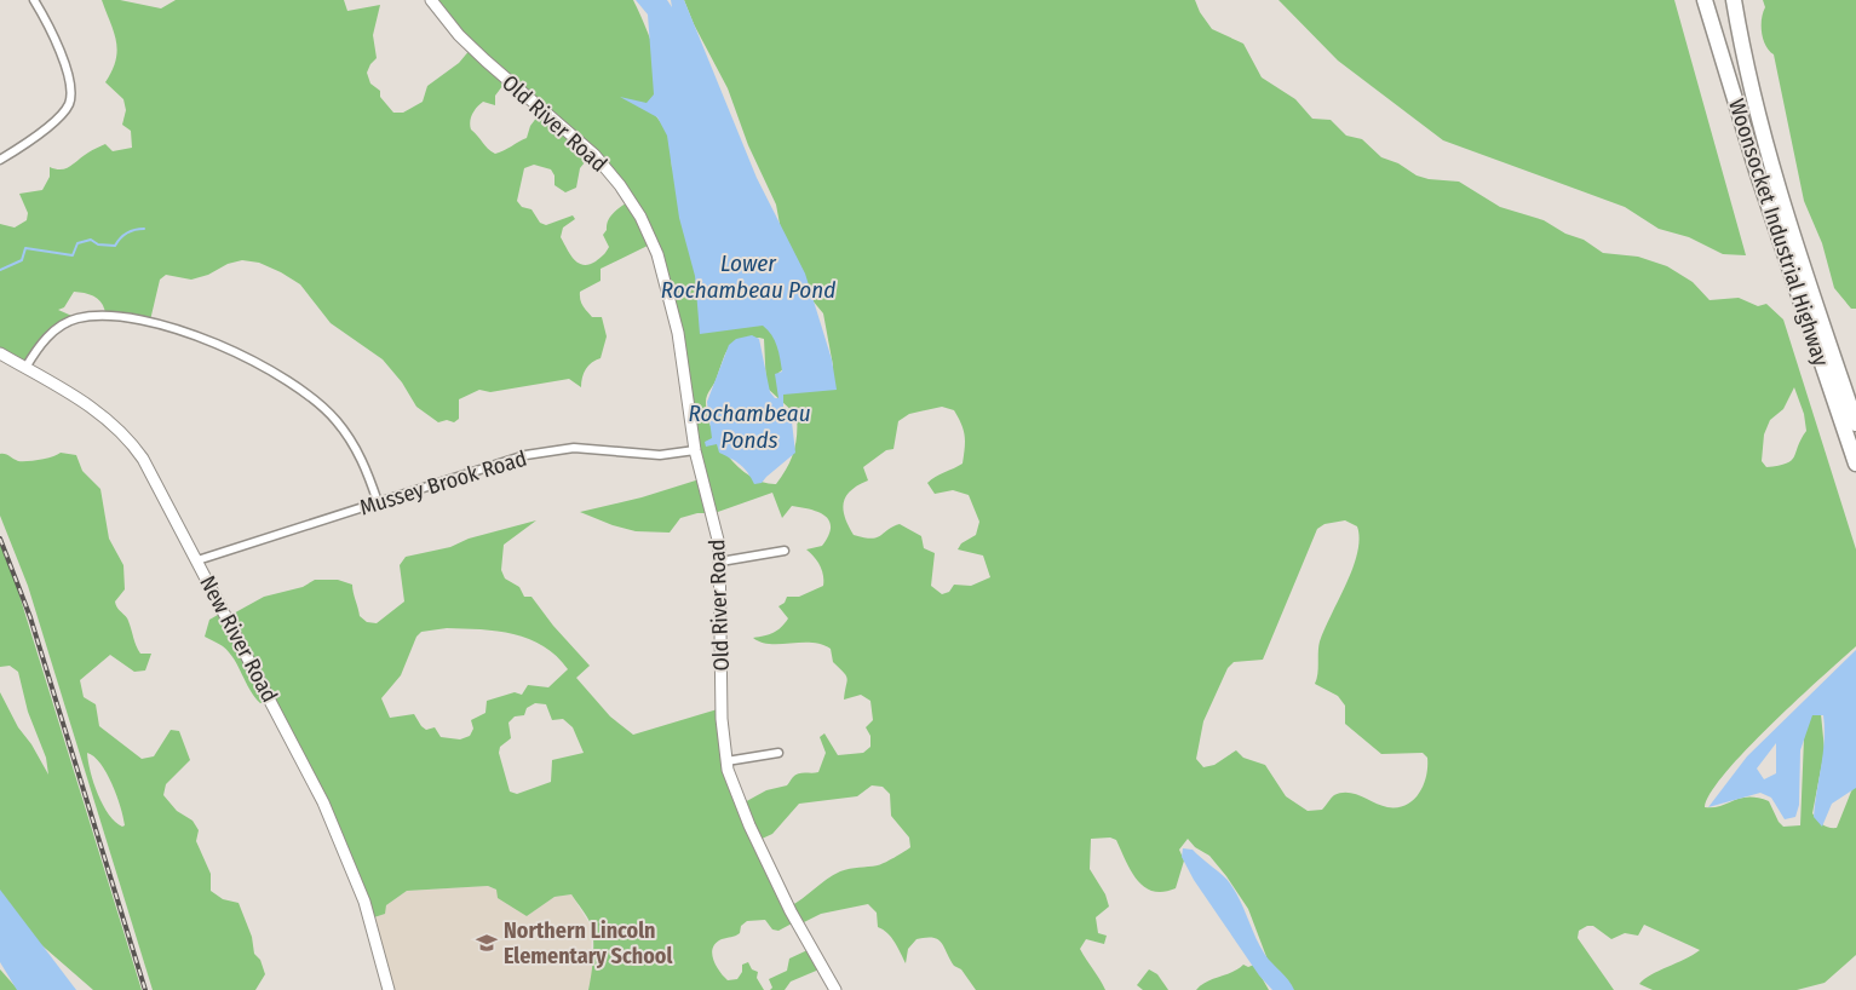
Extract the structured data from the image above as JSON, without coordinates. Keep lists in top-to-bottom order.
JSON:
{
  "streets": {
    "highway": ["Woonsocket Industrial Highway"],
    "main road": ["Old River Road", "New River Road"],
    "street": ["Mussey Brook Road"]
  },
  "crossings": [
    ["Old River Road", "Mussey Brook Road"],
    ["Mussey Brook Road", "New River Road"]
  ],
  "water": ["Lower Rochambeau Pond", "Rochambeau Ponds"],
  "places": {
    "school or university": ["Northern Lincoln Elementary School"]
  }
}
